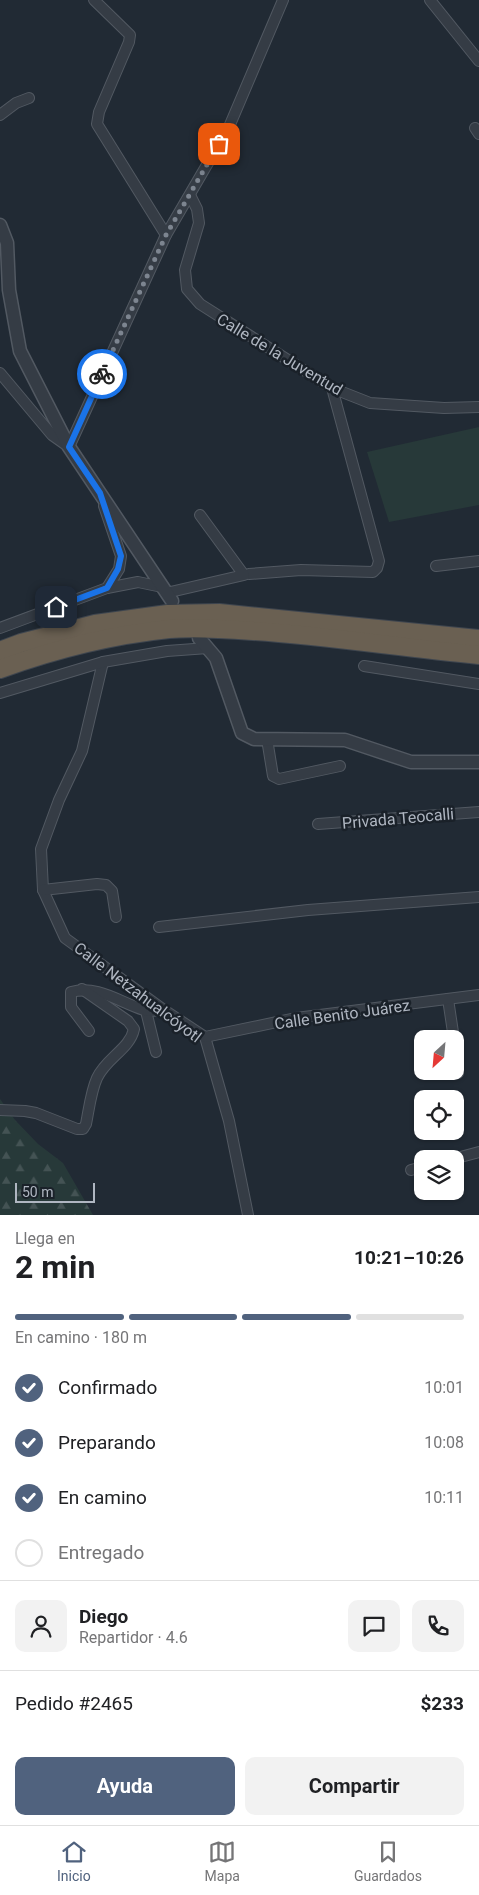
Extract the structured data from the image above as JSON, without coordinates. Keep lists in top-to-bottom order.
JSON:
{
  "streets": {
    "street": [
      "Calle de la Juventud",
      "Privada Teocalli",
      "Calle Netzahualcóyotl",
      "Calle Benito Juárez"
    ]
  },
  "crossings": [
    ["Calle Netzahualcóyotl", "Calle Benito Juárez"]
  ],
  "scale_bar": "50 m",
  "north": "bottom left",
  "page": {
    "scale": "50 m",
    "heading": ["2 min", "Llega en", "10:21–10:26"],
    "panel": [
      "Diego",
      "Repartidor · 4.6",
      "Pedido #2465",
      "$233"
    ],
    "bar": "En camino · 180 m",
    "list": [
      ["Confirmado", "10:01"],
      ["Preparando", "10:08"],
      ["En camino", "10:11"],
      "Entregado"
    ],
    "buttons": ["Ayuda", "Compartir"],
    "tabs": ["Inicio", "Mapa", "Guardados"]
  }
}
